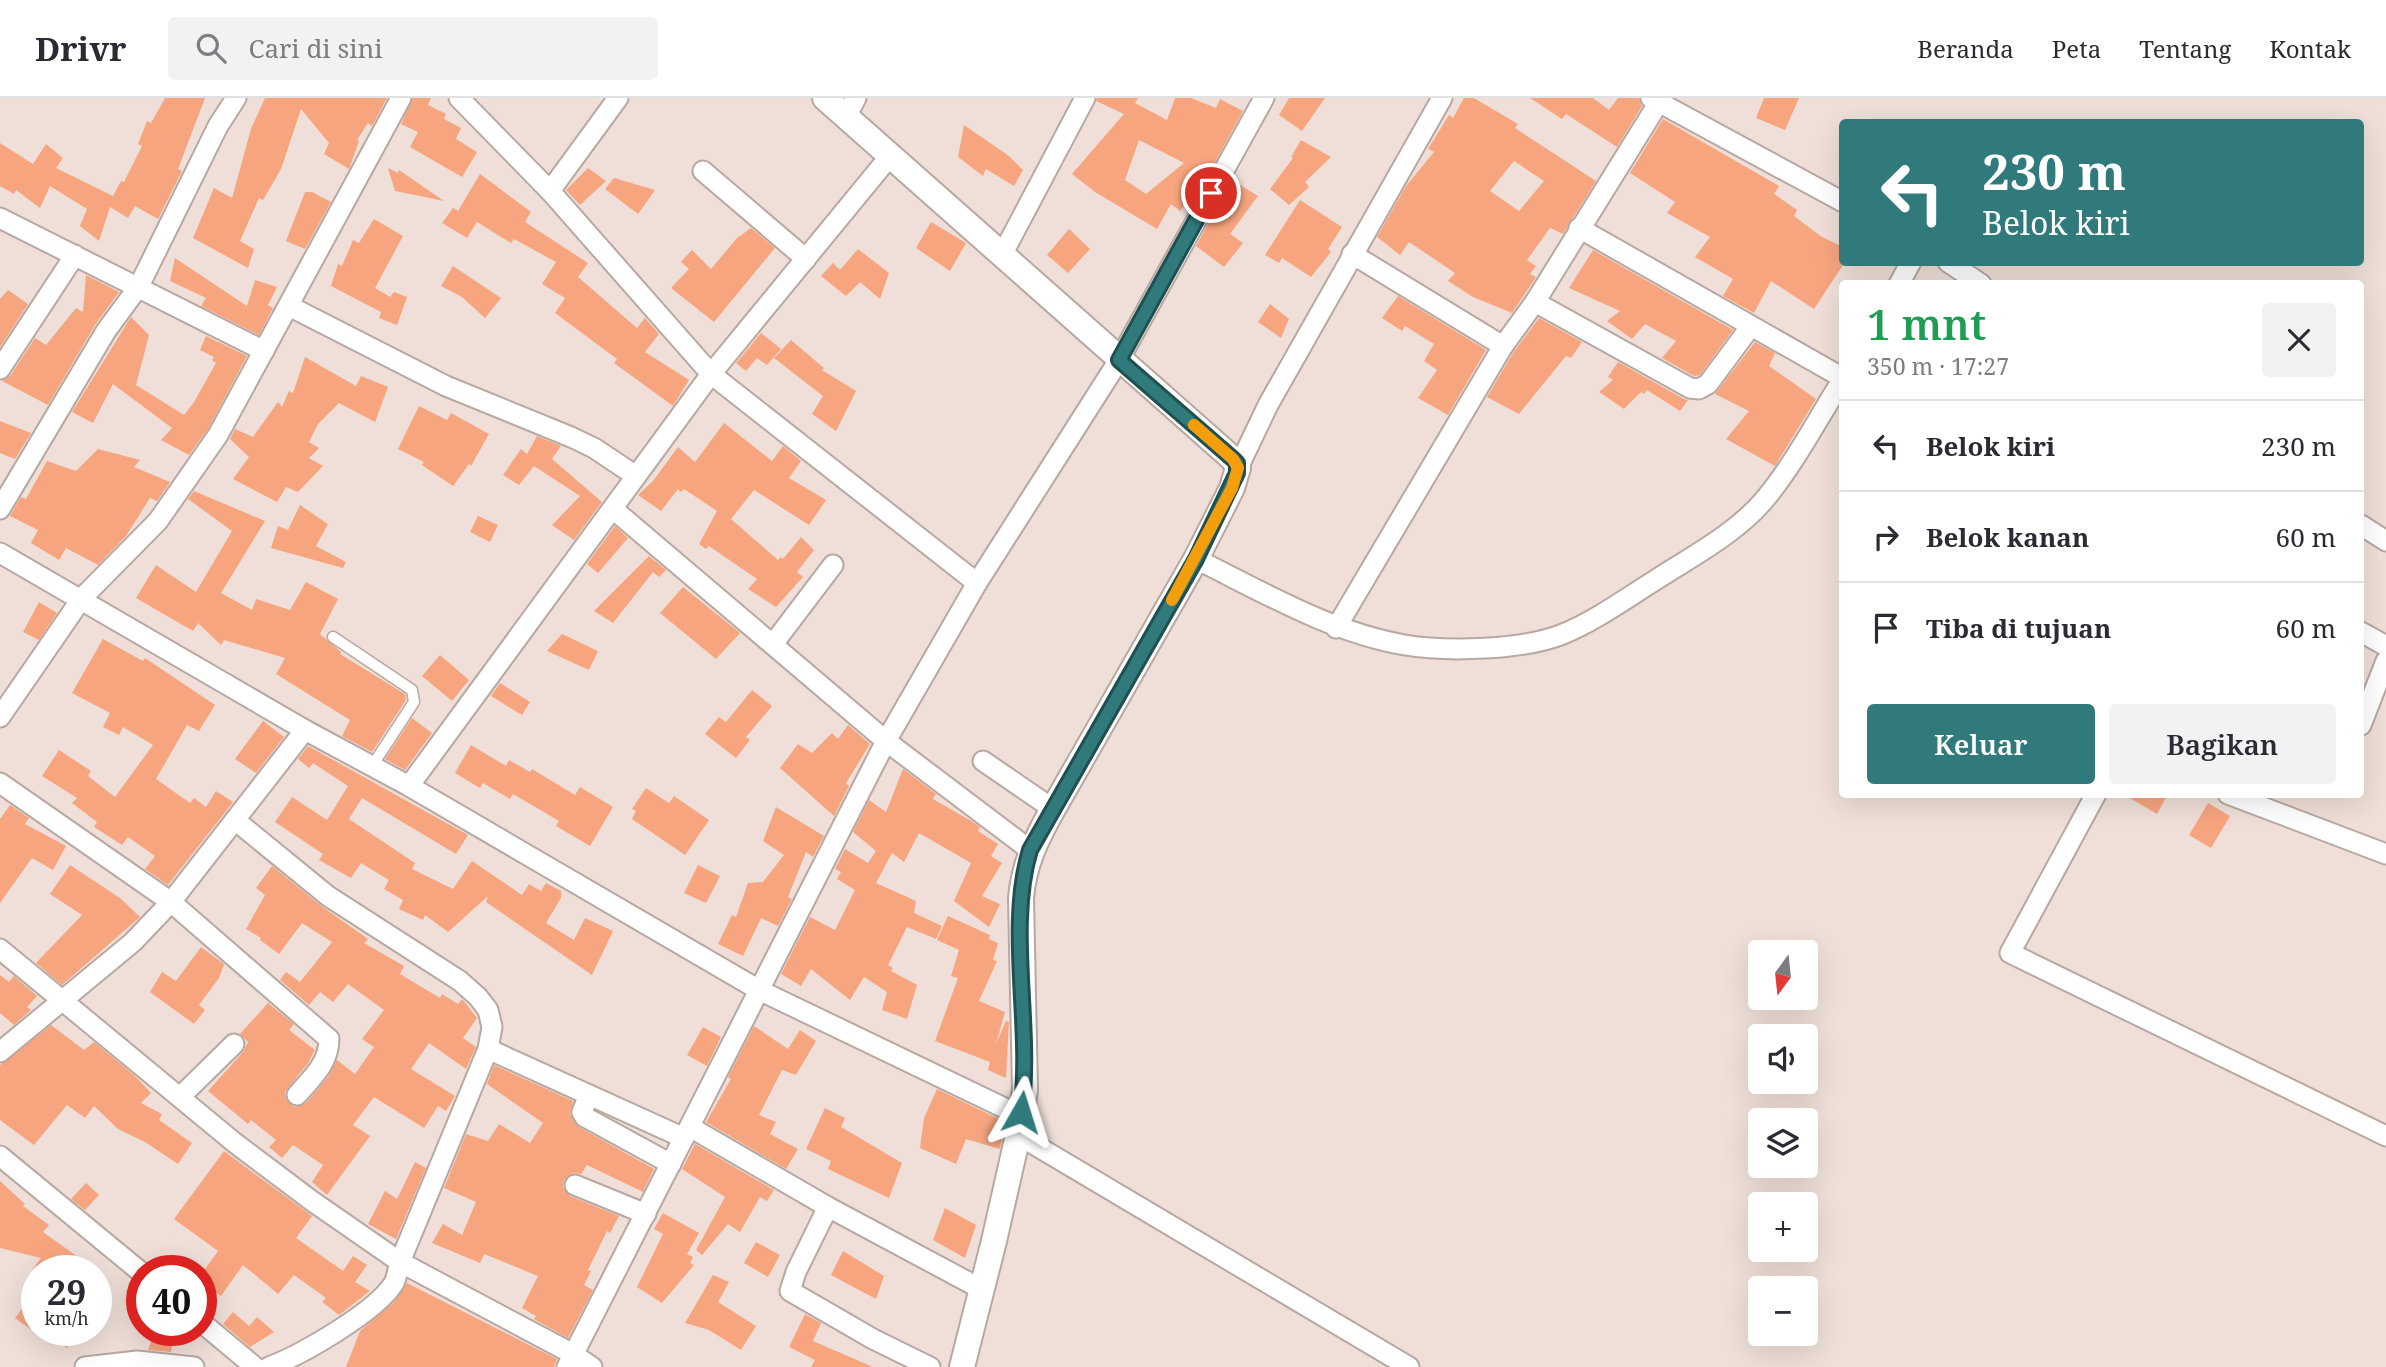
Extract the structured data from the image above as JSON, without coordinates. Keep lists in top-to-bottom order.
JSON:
{
  "north": "bottom",
  "page": {
    "header": "Drivr",
    "search": "Cari di sini",
    "nav": [
      "Beranda",
      "Peta",
      "Tentang",
      "Kontak"
    ],
    "turn": ["230 m", "Belok kiri"],
    "heading": ["1 mnt", "350 m · 17:27"],
    "list": [
      {
        "name": "Belok kiri",
        "value": "230 m"
      },
      {
        "name": "Belok kanan",
        "value": "60 m"
      },
      {
        "name": "Tiba di tujuan",
        "value": "60 m"
      }
    ],
    "buttons": ["Keluar", "Bagikan"],
    "map_buttons": ["+", "−"],
    "speed": "29 km/h",
    "limit": "40"
  }
}
